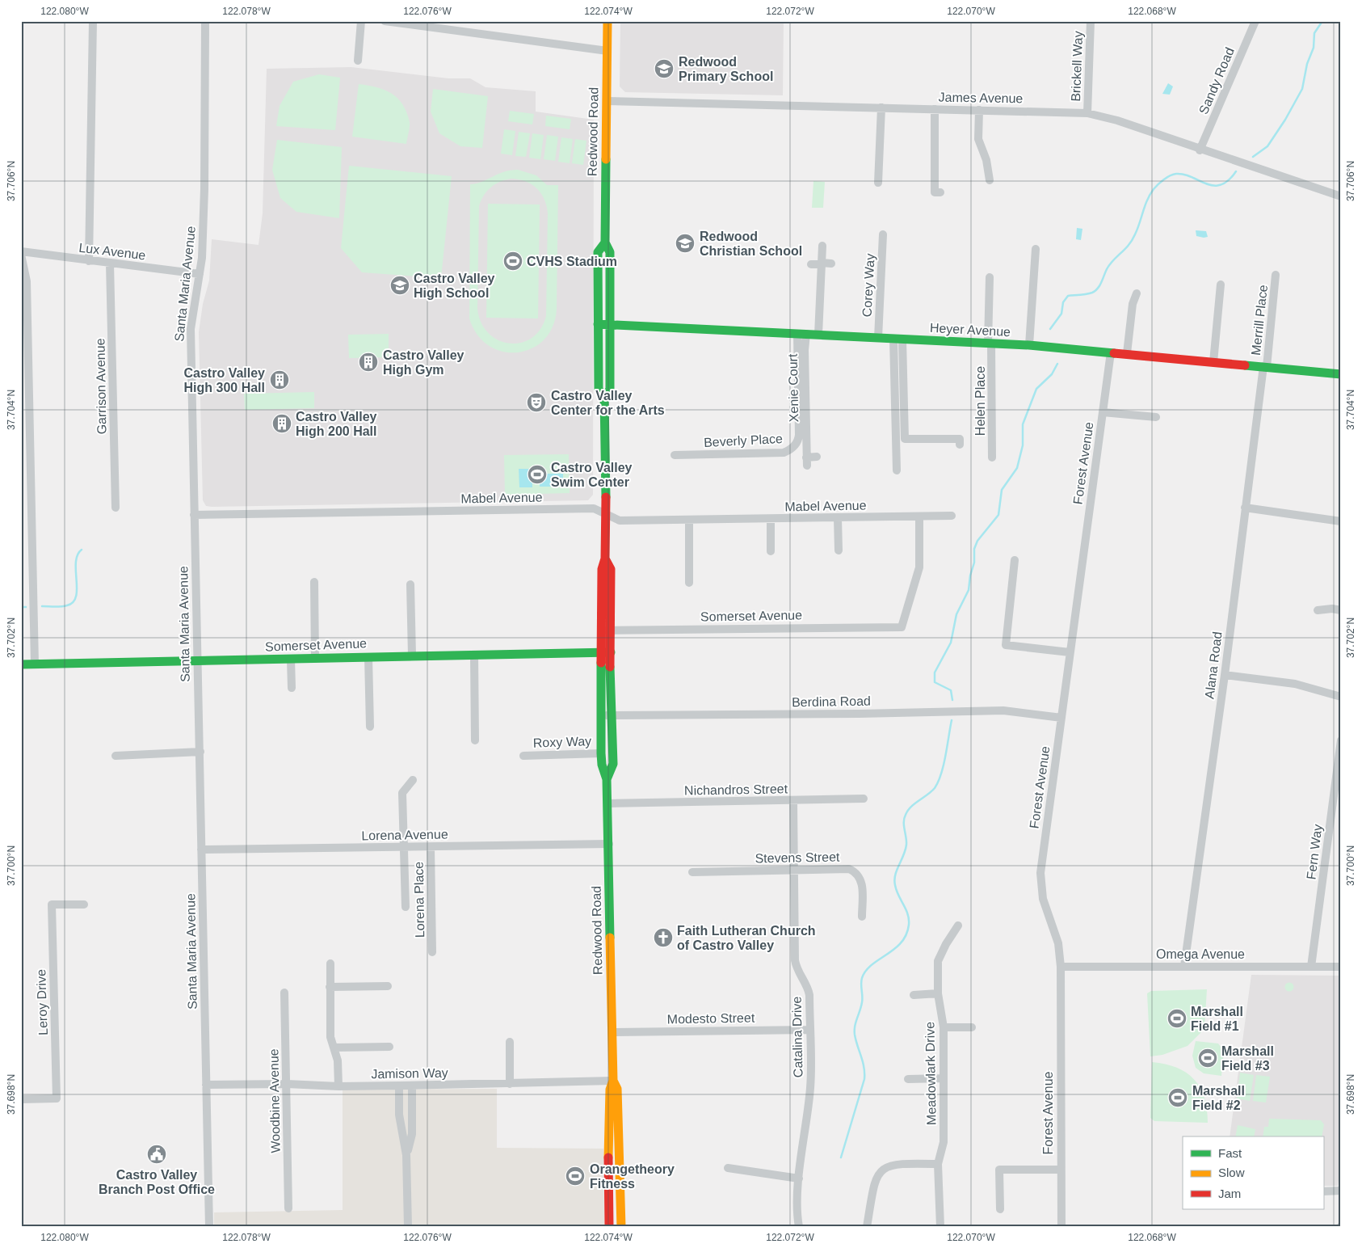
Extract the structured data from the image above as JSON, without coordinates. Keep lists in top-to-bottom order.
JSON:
{
  "streets": {
    "main road": ["Redwood Road", "Heyer Avenue", "Somerset Avenue"],
    "street": [
      "Brickell Way",
      "Sandy Road",
      "James Avenue",
      "Lux Avenue",
      "Santa Maria Avenue",
      "Corey Way",
      "Merrill Place",
      "Garrison Avenue",
      "Xenie Court",
      "Helen Place",
      "Beverly Place",
      "Forest Avenue",
      "Mabel Avenue",
      "Alana Road",
      "Berdina Road",
      "Roxy Way",
      "Nichandros Street",
      "Lorena Avenue",
      "Fern Way",
      "Stevens Street",
      "Lorena Place",
      "Omega Avenue",
      "Leroy Drive",
      "Modesto Street",
      "Catalina Drive",
      "Jamison Way",
      "Meadowlark Drive",
      "Woodbine Avenue"
    ]
  },
  "crossings": [
    ["Brickell Way", "James Avenue"],
    ["Sandy Road", "James Avenue"],
    ["James Avenue", "Redwood Road"],
    ["Redwood Road", "Heyer Avenue"],
    ["Redwood Road", "Mabel Avenue"],
    ["Redwood Road", "Somerset Avenue"],
    ["Redwood Road", "Berdina Road"],
    ["Redwood Road", "Roxy Way"],
    ["Redwood Road", "Nichandros Street"],
    ["Redwood Road", "Lorena Avenue"],
    ["Redwood Road", "Modesto Street"],
    ["Redwood Road", "Jamison Way"],
    ["Lux Avenue", "Santa Maria Avenue"],
    ["Lux Avenue", "Garrison Avenue"],
    ["Santa Maria Avenue", "Mabel Avenue"],
    ["Santa Maria Avenue", "Somerset Avenue"],
    ["Santa Maria Avenue", "Lorena Avenue"],
    ["Santa Maria Avenue", "Jamison Way"],
    ["Corey Way", "Heyer Avenue"],
    ["Merrill Place", "Heyer Avenue"],
    ["Merrill Place", "Alana Road"],
    ["Heyer Avenue", "Xenie Court"],
    ["Heyer Avenue", "Helen Place"],
    ["Heyer Avenue", "Beverly Place"],
    ["Heyer Avenue", "Forest Avenue"],
    ["Heyer Avenue", "Alana Road"],
    ["Xenie Court", "Beverly Place"],
    ["Forest Avenue", "Berdina Road"],
    ["Forest Avenue", "Omega Avenue"],
    ["Mabel Avenue", "Somerset Avenue"],
    ["Alana Road", "Omega Avenue"],
    ["Nichandros Street", "Catalina Drive"],
    ["Lorena Avenue", "Lorena Place"],
    ["Fern Way", "Omega Avenue"],
    ["Stevens Street", "Catalina Drive"],
    ["Modesto Street", "Catalina Drive"],
    ["Jamison Way", "Woodbine Avenue"]
  ],
  "places": {
    "school or university": ["Redwood Primary School", "Redwood Christian School", "Castro Valley High School"],
    "sports": [
      "CVHS Stadium",
      "Castro Valley Swim Center",
      "Marshall Field #1",
      "Marshall Field #3",
      "Marshall Field #2",
      "Orangetheory Fitness"
    ],
    "building": ["Castro Valley High Gym", "Castro Valley High 300 Hall", "Castro Valley High 200 Hall"],
    "theatre": ["Castro Valley Center for the Arts"],
    "church": ["Faith Lutheran Church of Castro Valley"],
    "public building": ["Castro Valley Branch Post Office"]
  },
  "legend": ["Fast", "Slow", "Jam"],
  "coordinates": [
    "122.080°W",
    "122.078°W",
    "122.076°W",
    "122.074°W",
    "122.072°W",
    "122.070°W",
    "122.068°W",
    "37.706°N",
    "37.704°N",
    "37.702°N",
    "37.700°N",
    "37.698°N"
  ]
}
